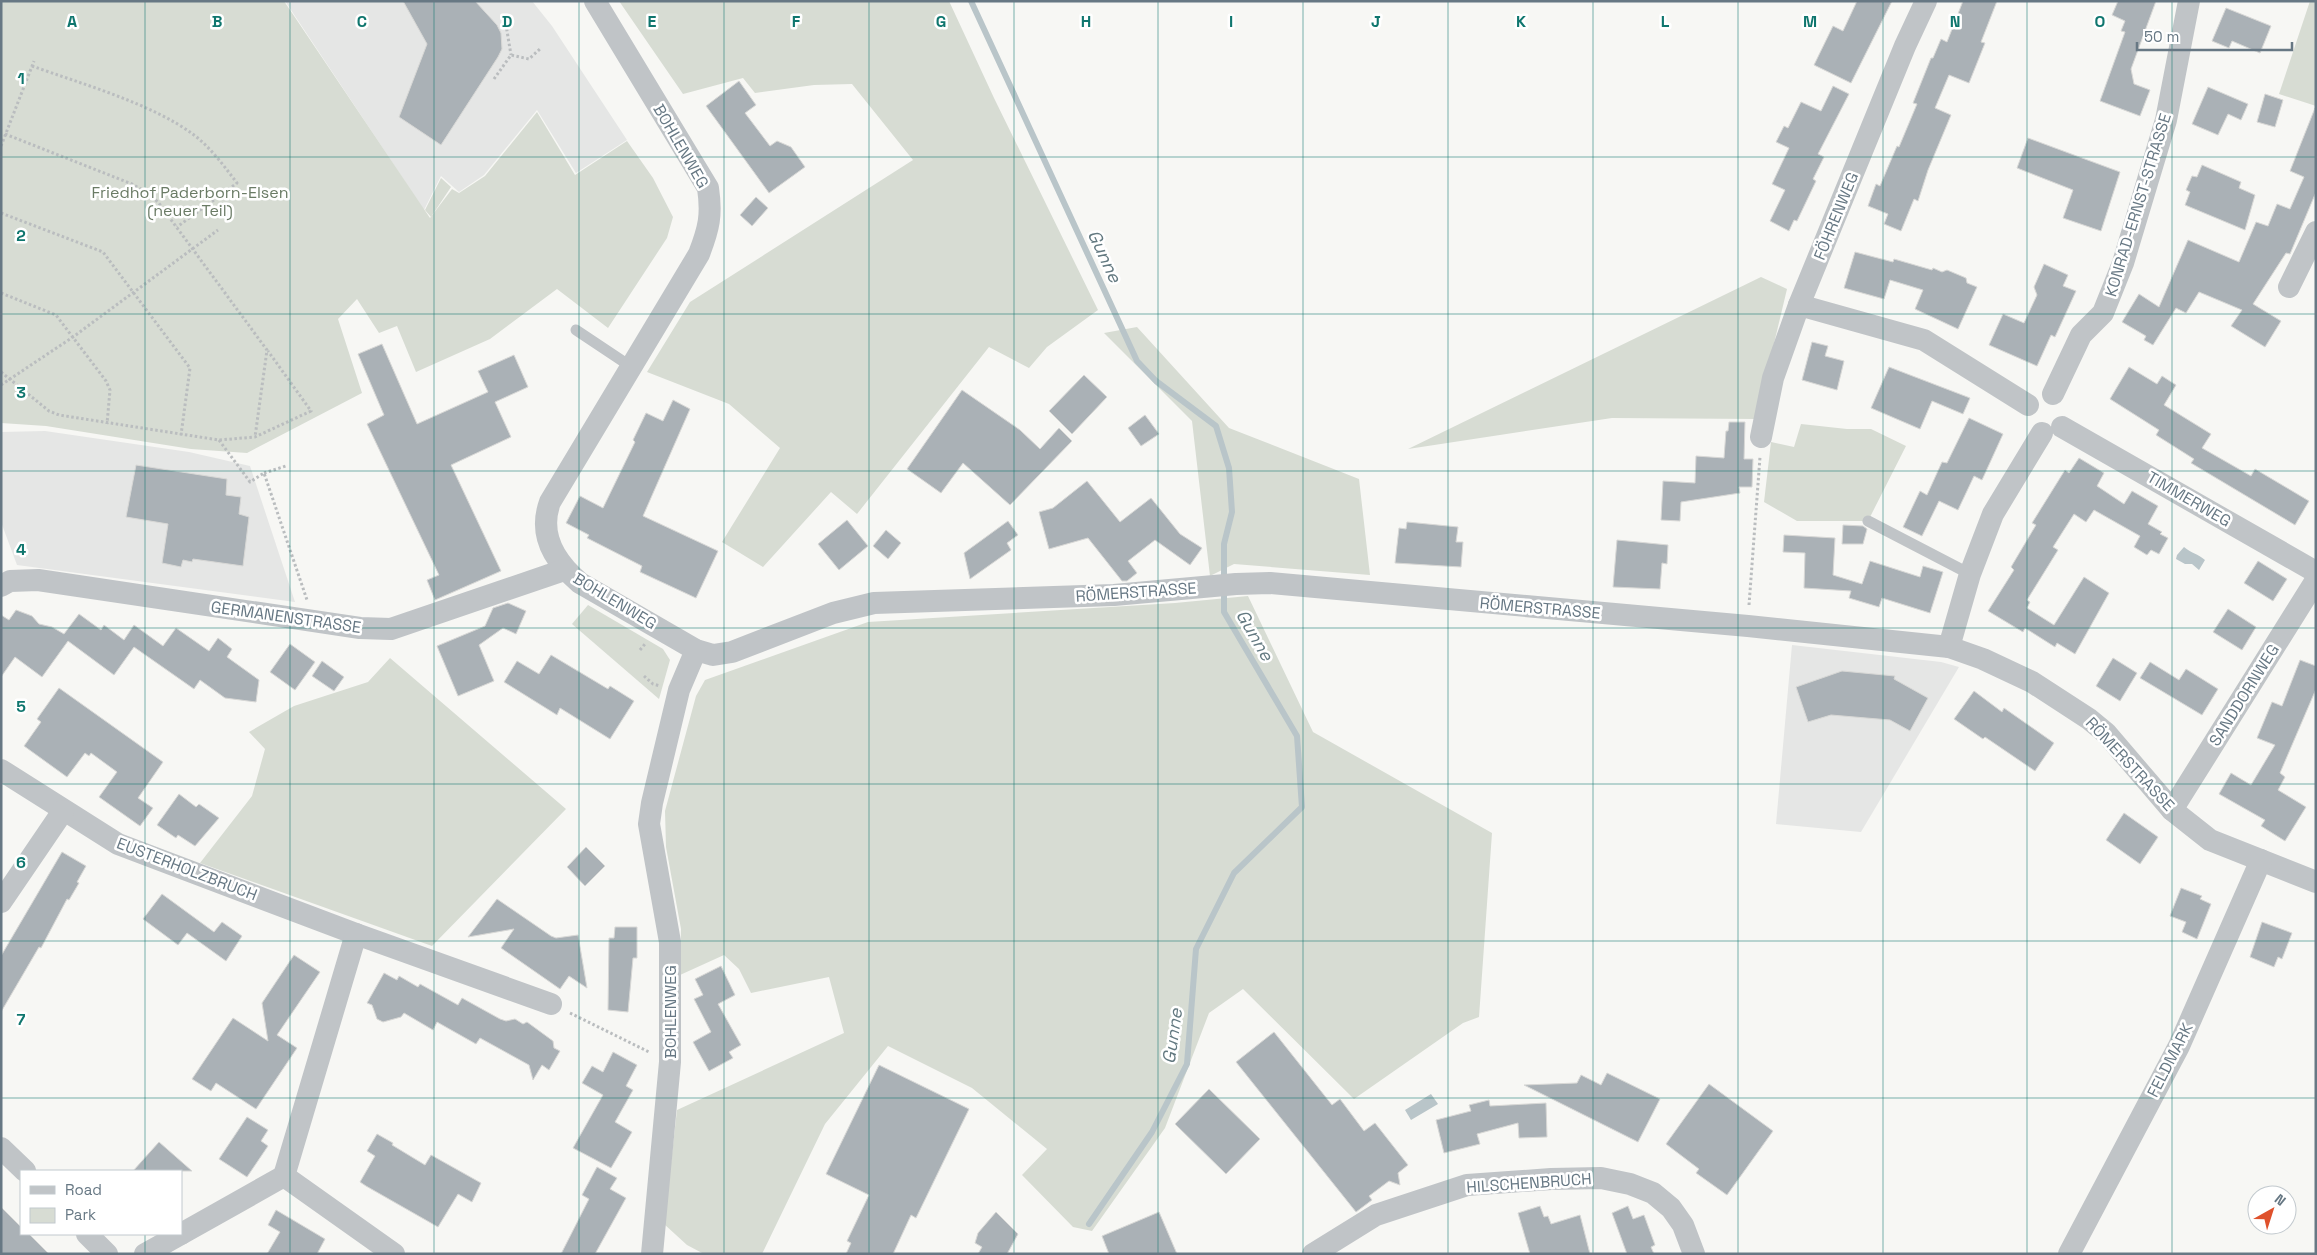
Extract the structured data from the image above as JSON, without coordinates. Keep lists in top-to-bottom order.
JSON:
{
  "streets": {
    "street": [
      "BOHLENWEG",
      "KONRAD-ERNST-STRASSE",
      "FÖHRENWEG",
      "TIMMERWEG",
      "RÖMERSTRASSE",
      "GERMANENSTRASSE",
      "SANDDORNWEG",
      "EUSTERHOLZBRUCH",
      "FELDMARK",
      "HILSCHENBRUCH"
    ]
  },
  "crossings": [
    ["BOHLENWEG", "RÖMERSTRASSE"],
    ["BOHLENWEG", "GERMANENSTRASSE"],
    ["KONRAD-ERNST-STRASSE", "TIMMERWEG"],
    ["RÖMERSTRASSE", "SANDDORNWEG"],
    ["RÖMERSTRASSE", "FELDMARK"]
  ],
  "water": ["Gunne"],
  "parks": ["Friedhof Paderborn-Elsen (neuer Teil)"],
  "legend": ["Road", "Park"],
  "scale_bar": "50 m",
  "north": "top right",
  "grid": {
    "columns": [
      "A",
      "B",
      "C",
      "D",
      "E",
      "F",
      "G",
      "H",
      "I",
      "J",
      "K",
      "L",
      "M",
      "N",
      "O"
    ],
    "rows": [
      "1",
      "2",
      "3",
      "4",
      "5",
      "6",
      "7"
    ]
  }
}
